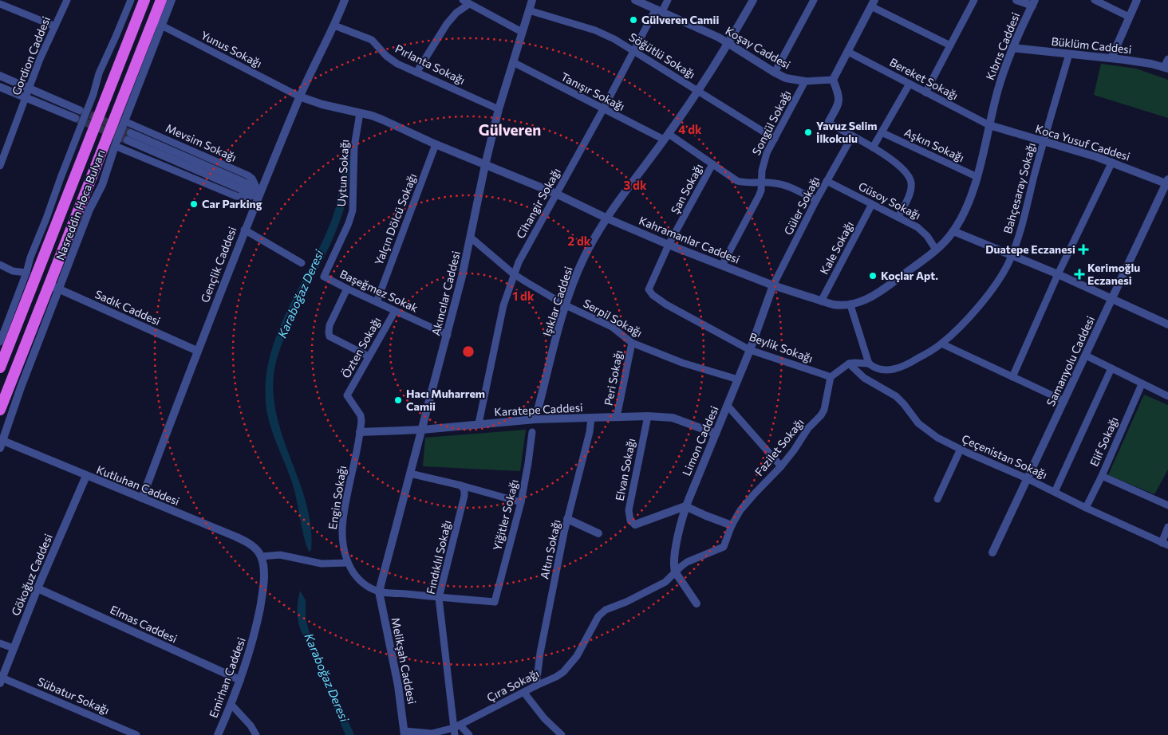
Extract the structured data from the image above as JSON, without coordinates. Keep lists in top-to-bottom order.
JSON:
{
  "streets": {
    "highway": ["Nasreddin Hoca Bulvarı"],
    "street": [
      "Büklüm Caddesi",
      "Kıbrıs Caddesi",
      "Koşay Caddesi",
      "Yunus Sokağı",
      "Gordion Caddesi",
      "Söğütlü Sokağı",
      "Pırlanta Sokağı",
      "Bereket Sokağı",
      "Tanışır Sokağı",
      "Songül Sokağı",
      "Mevsim Sokağı",
      "Koca Yusuf Caddesi",
      "Aşkın Sokağı",
      "Uytun Sokağı",
      "Bahçesaray Sokağı",
      "Şan Sokağı",
      "Güsoy Sokağı",
      "Cihangir Sokağı",
      "Güler Sokağı",
      "Yalçın Dölcü Sokağı",
      "Kahramanlar Caddesi",
      "Kale Sokağı",
      "Gençlik Caddesi",
      "Başeğmez Sokak",
      "Akıncılar Caddesi",
      "Işıklar Caddesi",
      "Sadık Caddesi",
      "Serpil Sokağı",
      "Özten Sokağı",
      "Beylik Sokağı",
      "Samanyolu Caddesi",
      "Peri Sokağı",
      "Karatepe Caddesi",
      "Limon Caddesi",
      "Elif Sokağı",
      "Fazilet Sokağı",
      "Çeçenistan Sokağı",
      "Elvan Sokağı",
      "Kutluhan Caddesi",
      "Engin Sokağı",
      "Yiğitler Sokağı",
      "Altın Sokağı",
      "Fındıklıl Sokağı",
      "Gökoğuz Caddesi",
      "Elmas Caddesi",
      "Melikşah Caddesi",
      "Emirhan Caddesi",
      "Çıra Sokağı",
      "Sübatur Sokağı"
    ]
  },
  "crossings": [
    ["Büklüm Caddesi", "Kıbrıs Caddesi"],
    ["Büklüm Caddesi", "Bahçesaray Sokağı"],
    ["Kıbrıs Caddesi", "Bereket Sokağı"],
    ["Kıbrıs Caddesi", "Koca Yusuf Caddesi"],
    ["Koşay Caddesi", "Songül Sokağı"],
    ["Koşay Caddesi", "Cihangir Sokağı"],
    ["Koşay Caddesi", "Işıklar Caddesi"],
    ["Yunus Sokağı", "Nasreddin Hoca Bulvarı"],
    ["Yunus Sokağı", "Kahramanlar Caddesi"],
    ["Yunus Sokağı", "Gençlik Caddesi"],
    ["Söğütlü Sokağı", "Songül Sokağı"],
    ["Söğütlü Sokağı", "Cihangir Sokağı"],
    ["Söğütlü Sokağı", "Akıncılar Caddesi"],
    ["Söğütlü Sokağı", "Işıklar Caddesi"],
    ["Pırlanta Sokağı", "Gençlik Caddesi"],
    ["Pırlanta Sokağı", "Akıncılar Caddesi"],
    ["Bereket Sokağı", "Koca Yusuf Caddesi"],
    ["Tanışır Sokağı", "Songül Sokağı"],
    ["Tanışır Sokağı", "Şan Sokağı"],
    ["Tanışır Sokağı", "Cihangir Sokağı"],
    ["Tanışır Sokağı", "Güler Sokağı"],
    ["Tanışır Sokağı", "Akıncılar Caddesi"],
    ["Tanışır Sokağı", "Işıklar Caddesi"],
    ["Songül Sokağı", "Kahramanlar Caddesi"],
    ["Mevsim Sokağı", "Gençlik Caddesi"],
    ["Koca Yusuf Caddesi", "Bahçesaray Sokağı"],
    ["Koca Yusuf Caddesi", "Samanyolu Caddesi"],
    ["Uytun Sokağı", "Kahramanlar Caddesi"],
    ["Uytun Sokağı", "Başeğmez Sokak"],
    ["Şan Sokağı", "Kahramanlar Caddesi"],
    ["Şan Sokağı", "Beylik Sokağı"],
    ["Güsoy Sokağı", "Güler Sokağı"],
    ["Güsoy Sokağı", "Kale Sokağı"],
    ["Cihangir Sokağı", "Kahramanlar Caddesi"],
    ["Cihangir Sokağı", "Serpil Sokağı"],
    ["Cihangir Sokağı", "Karatepe Caddesi"],
    ["Nasreddin Hoca Bulvarı", "Sadık Caddesi"],
    ["Güler Sokağı", "Kahramanlar Caddesi"],
    ["Güler Sokağı", "Limon Caddesi"],
    ["Yalçın Dölcü Sokağı", "Kahramanlar Caddesi"],
    ["Yalçın Dölcü Sokağı", "Başeğmez Sokak"],
    ["Kahramanlar Caddesi", "Kale Sokağı"],
    ["Kahramanlar Caddesi", "Gençlik Caddesi"],
    ["Kahramanlar Caddesi", "Akıncılar Caddesi"],
    ["Kahramanlar Caddesi", "Işıklar Caddesi"],
    ["Kahramanlar Caddesi", "Beylik Sokağı"],
    ["Kahramanlar Caddesi", "Limon Caddesi"],
    ["Gençlik Caddesi", "Sadık Caddesi"],
    ["Gençlik Caddesi", "Kutluhan Caddesi"],
    ["Başeğmez Sokak", "Akıncılar Caddesi"],
    ["Başeğmez Sokak", "Özten Sokağı"],
    ["Akıncılar Caddesi", "Serpil Sokağı"],
    ["Akıncılar Caddesi", "Karatepe Caddesi"],
    ["Akıncılar Caddesi", "Engin Sokağı"],
    ["Akıncılar Caddesi", "Melikşah Caddesi"],
    ["Işıklar Caddesi", "Serpil Sokağı"],
    ["Işıklar Caddesi", "Karatepe Caddesi"],
    ["Serpil Sokağı", "Peri Sokağı"],
    ["Serpil Sokağı", "Limon Caddesi"],
    ["Özten Sokağı", "Engin Sokağı"],
    ["Beylik Sokağı", "Limon Caddesi"],
    ["Beylik Sokağı", "Fazilet Sokağı"],
    ["Samanyolu Caddesi", "Çeçenistan Sokağı"],
    ["Peri Sokağı", "Karatepe Caddesi"],
    ["Karatepe Caddesi", "Limon Caddesi"],
    ["Karatepe Caddesi", "Elvan Sokağı"],
    ["Karatepe Caddesi", "Engin Sokağı"],
    ["Karatepe Caddesi", "Altın Sokağı"],
    ["Limon Caddesi", "Fazilet Sokağı"],
    ["Elif Sokağı", "Çeçenistan Sokağı"],
    ["Fazilet Sokağı", "Çıra Sokağı"],
    ["Kutluhan Caddesi", "Gökoğuz Caddesi"],
    ["Kutluhan Caddesi", "Emirhan Caddesi"],
    ["Engin Sokağı", "Melikşah Caddesi"],
    ["Yiğitler Sokağı", "Fındıklıl Sokağı"],
    ["Altın Sokağı", "Çıra Sokağı"],
    ["Fındıklıl Sokağı", "Çıra Sokağı"],
    ["Gökoğuz Caddesi", "Elmas Caddesi"],
    ["Gökoğuz Caddesi", "Sübatur Sokağı"],
    ["Elmas Caddesi", "Emirhan Caddesi"],
    ["Melikşah Caddesi", "Çıra Sokağı"]
  ],
  "districts": ["Gülveren"],
  "water": ["Karaboğaz Deresi"],
  "places": {
    "other": [
      "Gülveren Camii",
      "Yavuz Selim İlkokulu",
      "Car Parking",
      "Koçlar Apt.",
      "Hacı Muharrem Camii"
    ],
    "health": ["Duatepe Eczanesi", "Kerimoğlu Eczanesi"]
  },
  "rings": [
    "4 dk",
    "3 dk",
    "2 dk",
    "1 dk"
  ]
}
